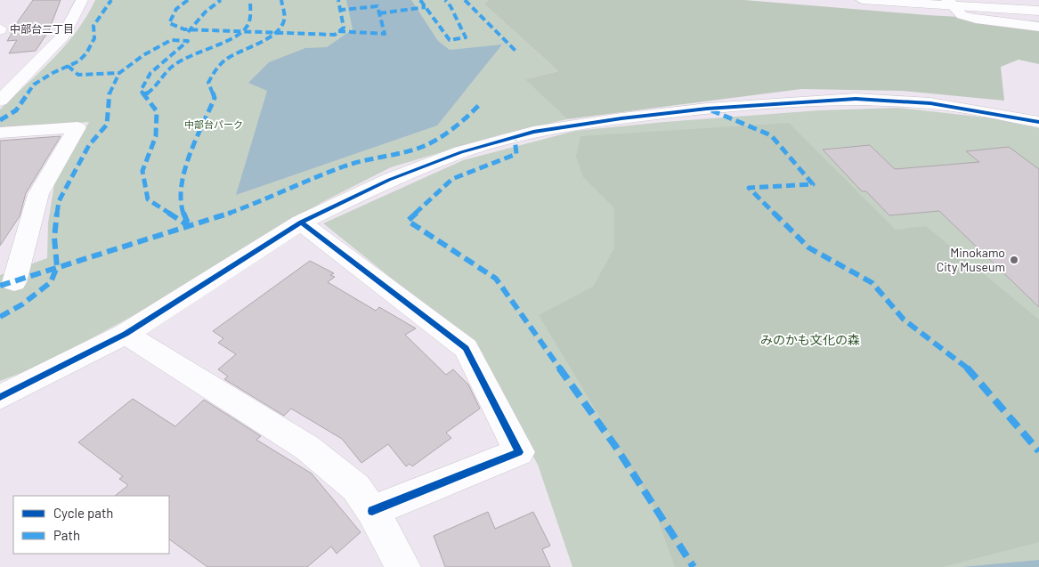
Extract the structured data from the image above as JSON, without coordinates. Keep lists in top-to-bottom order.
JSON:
{
  "districts": ["中部台二丁目"],
  "parks": ["中部台パーク", "みのかも文化の森"],
  "places": ["Minokamo City Museum"],
  "legend": ["Cycle path", "Path"]
}
